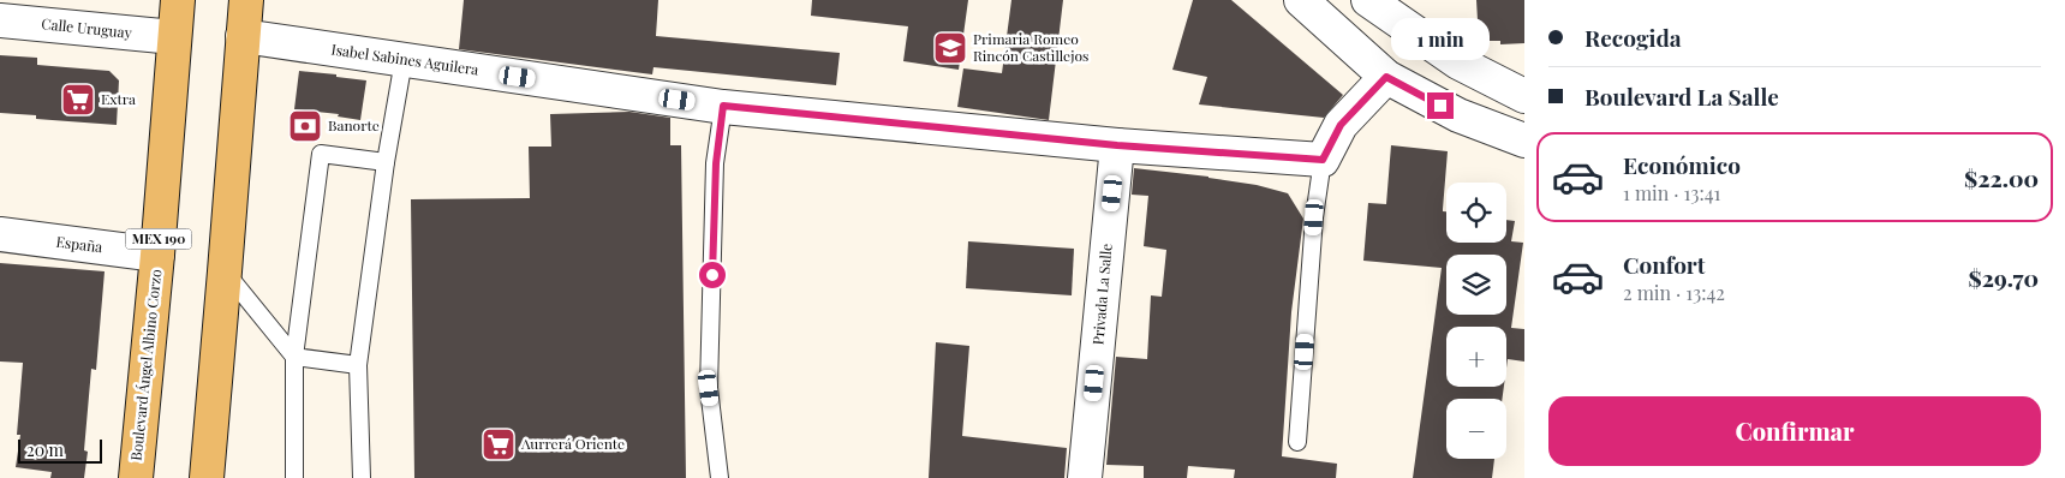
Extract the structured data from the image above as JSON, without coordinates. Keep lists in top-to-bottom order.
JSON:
{
  "streets": {
    "main road": ["MEX 190", "Boulevard Ángel Albino Corzo"],
    "street": [
      "Calle Uruguay",
      "Isabel Sabines Aguilera",
      "España",
      "Privada La Salle"
    ]
  },
  "crossings": [
    ["Calle Uruguay", "Boulevard Ángel Albino Corzo"],
    ["Isabel Sabines Aguilera", "Privada La Salle"],
    ["España", "Boulevard Ángel Albino Corzo"]
  ],
  "places": {
    "school or university": ["Primaria Romeo Rincón Castillejos"],
    "supermarket": ["Extra", "Aurrerá Oriente"],
    "bank": ["Banorte"]
  },
  "scale_bar": "20 m",
  "page": {
    "banner": ["Recogida", "Boulevard La Salle"],
    "bubble": "1 min",
    "list": [
      {
        "name": "Económico",
        "note": "1 min · 13:41",
        "value": "$22.00"
      },
      {
        "name": "Confort",
        "note": "2 min · 13:42",
        "value": "$29.70"
      }
    ],
    "map_buttons": ["+", "−"],
    "buttons": "Confirmar",
    "scale": "20 m"
  }
}
